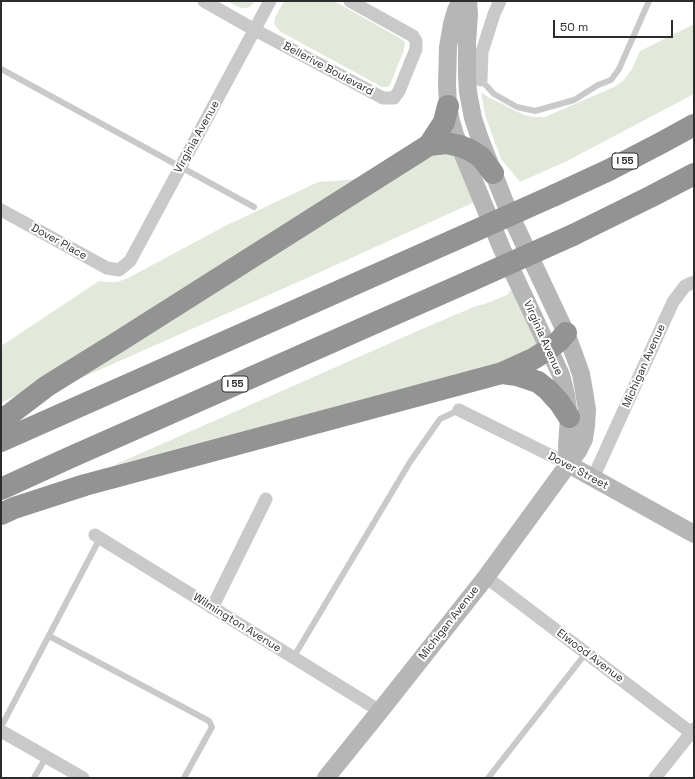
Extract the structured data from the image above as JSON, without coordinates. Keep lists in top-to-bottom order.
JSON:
{
  "streets": {
    "highway": ["I 55"],
    "main road": ["Virginia Avenue", "Michigan Avenue", "Dover Street"],
    "street": [
      "Bellerive Boulevard",
      "Dover Place",
      "Wilmington Avenue",
      "Elwood Avenue"
    ]
  },
  "crossings": [
    ["Bellerive Boulevard", "Virginia Avenue"],
    ["Virginia Avenue", "Dover Place"],
    ["Virginia Avenue", "Michigan Avenue"],
    ["Virginia Avenue", "Dover Street"],
    ["Michigan Avenue", "Dover Street"],
    ["Michigan Avenue", "Wilmington Avenue"],
    ["Michigan Avenue", "Elwood Avenue"]
  ],
  "scale_bar": "50 m"
}
